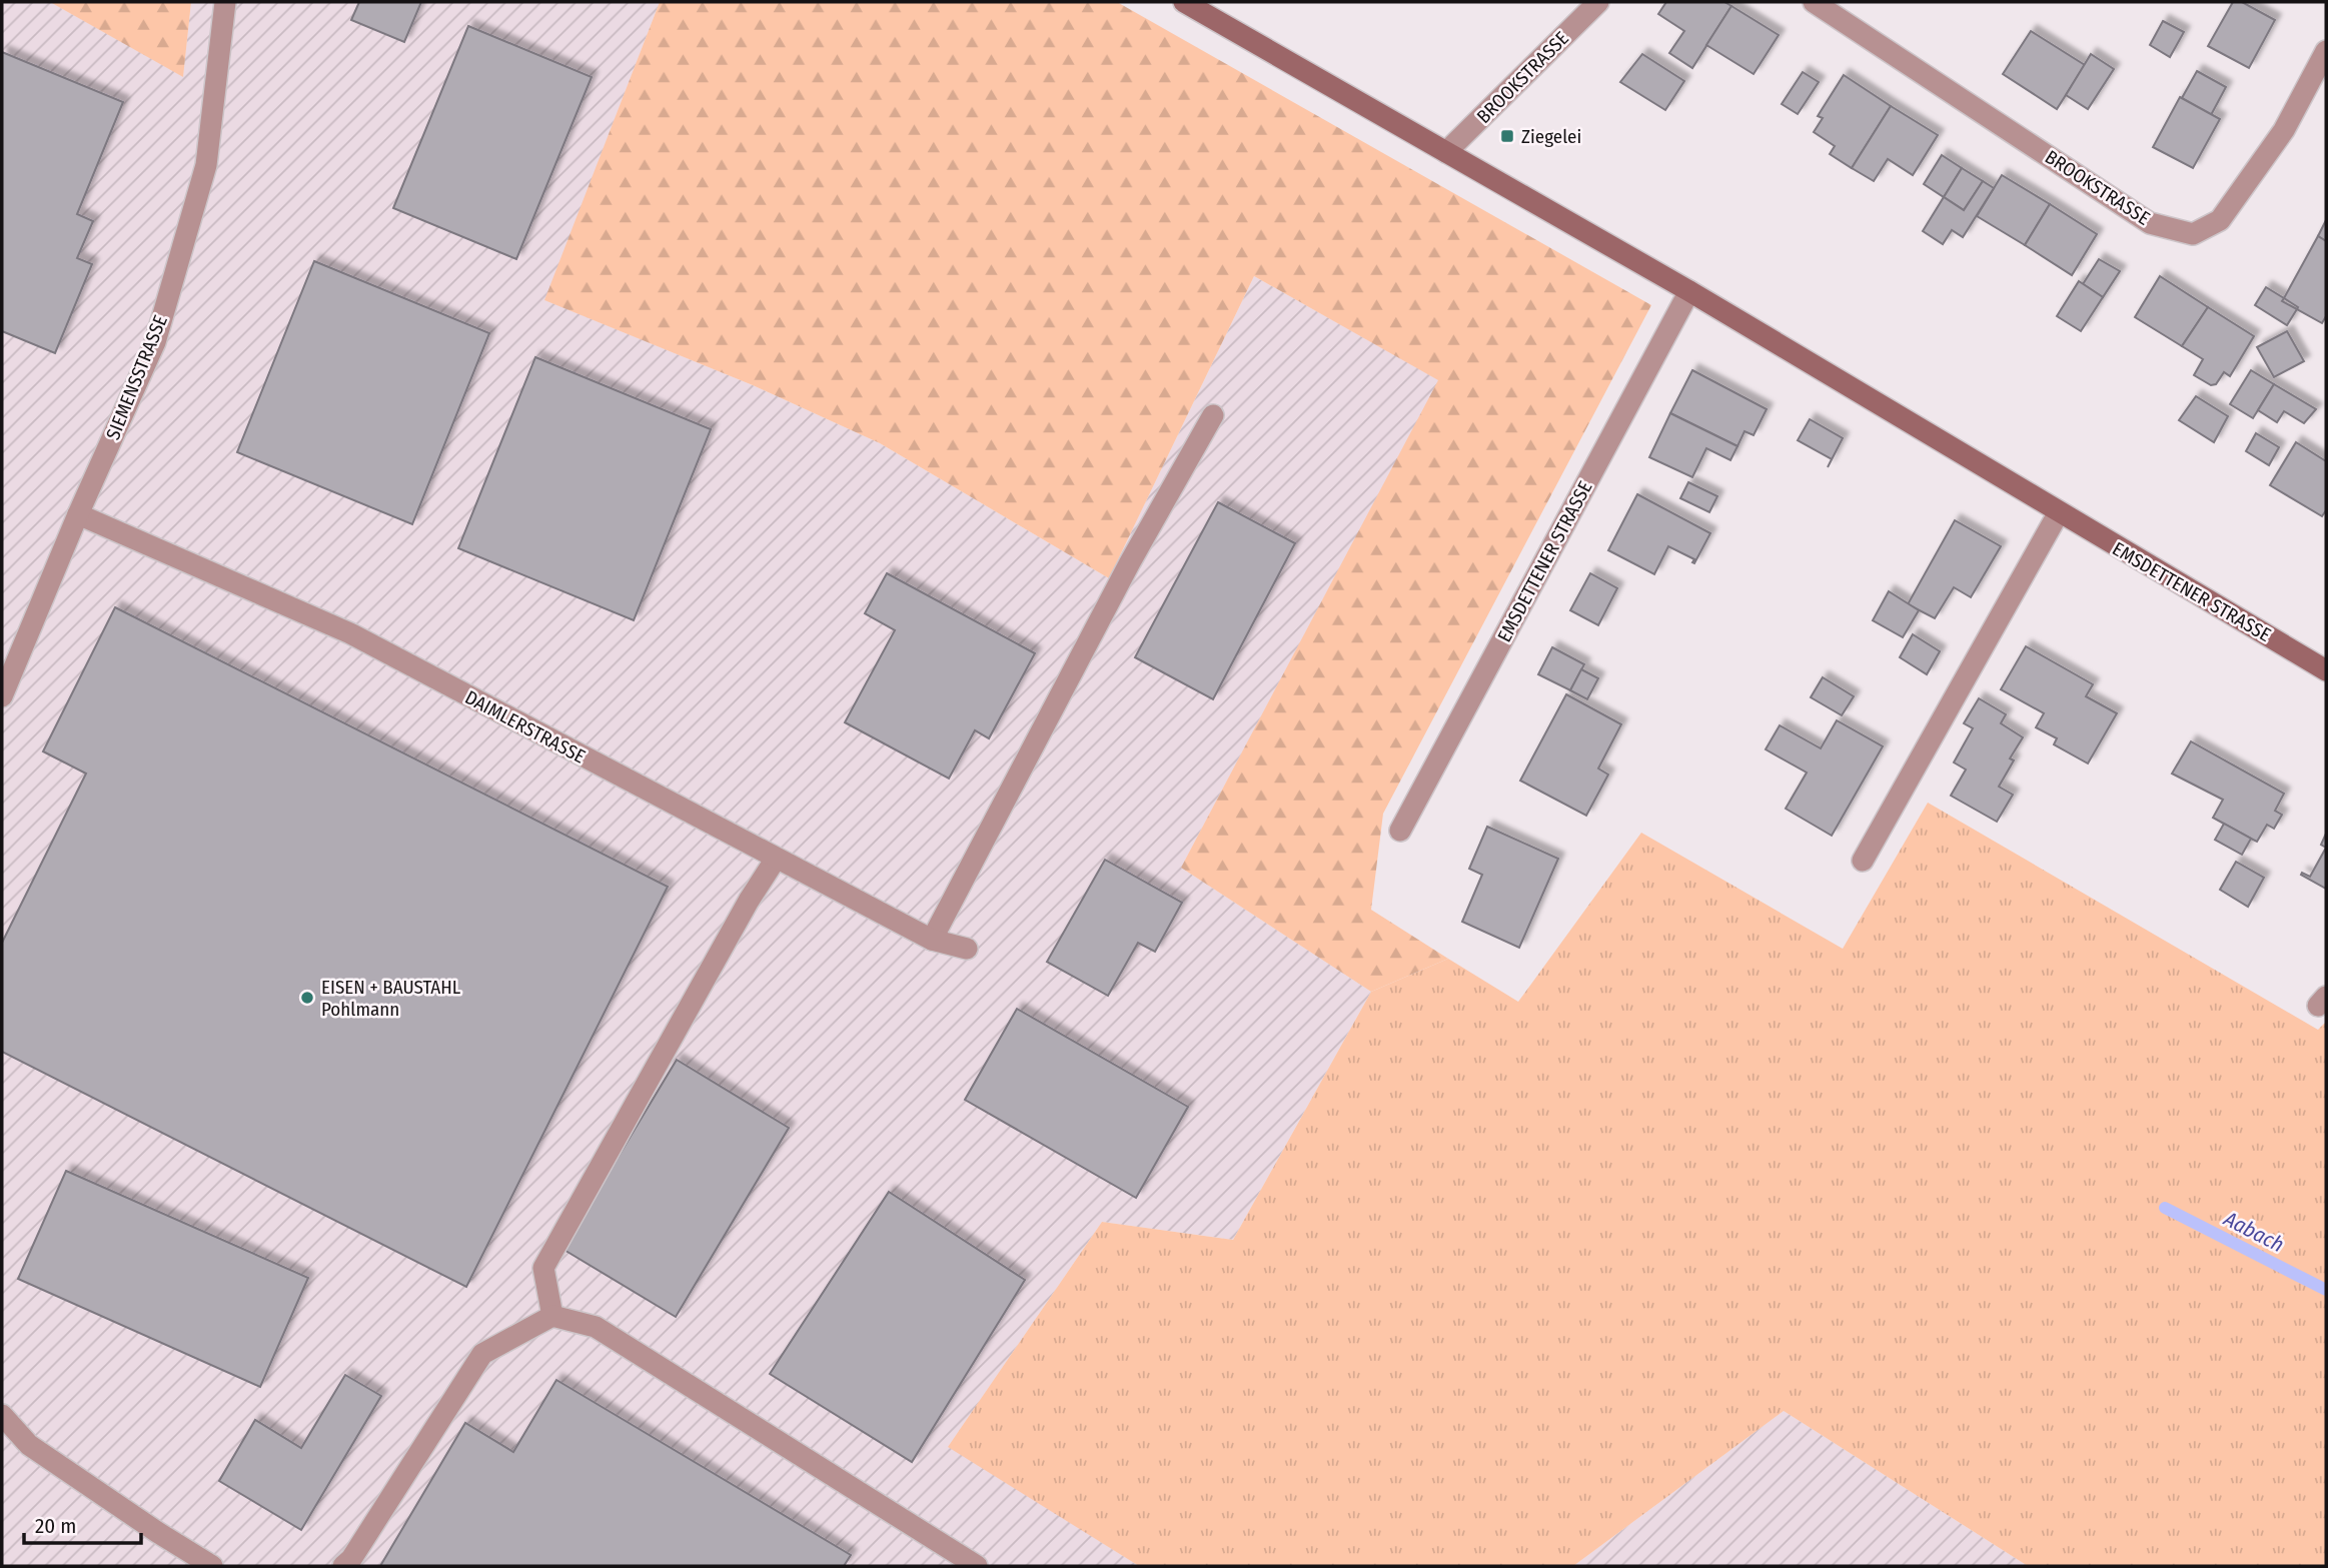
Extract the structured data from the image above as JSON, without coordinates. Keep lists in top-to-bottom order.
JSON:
{
  "streets": {
    "main road": ["EMSDETTENER STRASSE"],
    "street": ["BROOKSTRASSE", "SIEMENSSTRASSE", "DAIMLERSTRASSE"]
  },
  "crossings": [
    ["BROOKSTRASSE", "EMSDETTENER STRASSE"],
    ["SIEMENSSTRASSE", "DAIMLERSTRASSE"]
  ],
  "water": ["Aabach"],
  "places": {
    "transit": ["Ziegelei"],
    "other": ["EISEN + BAUSTAHL Pohlmann"]
  },
  "scale_bar": "20 m"
}
